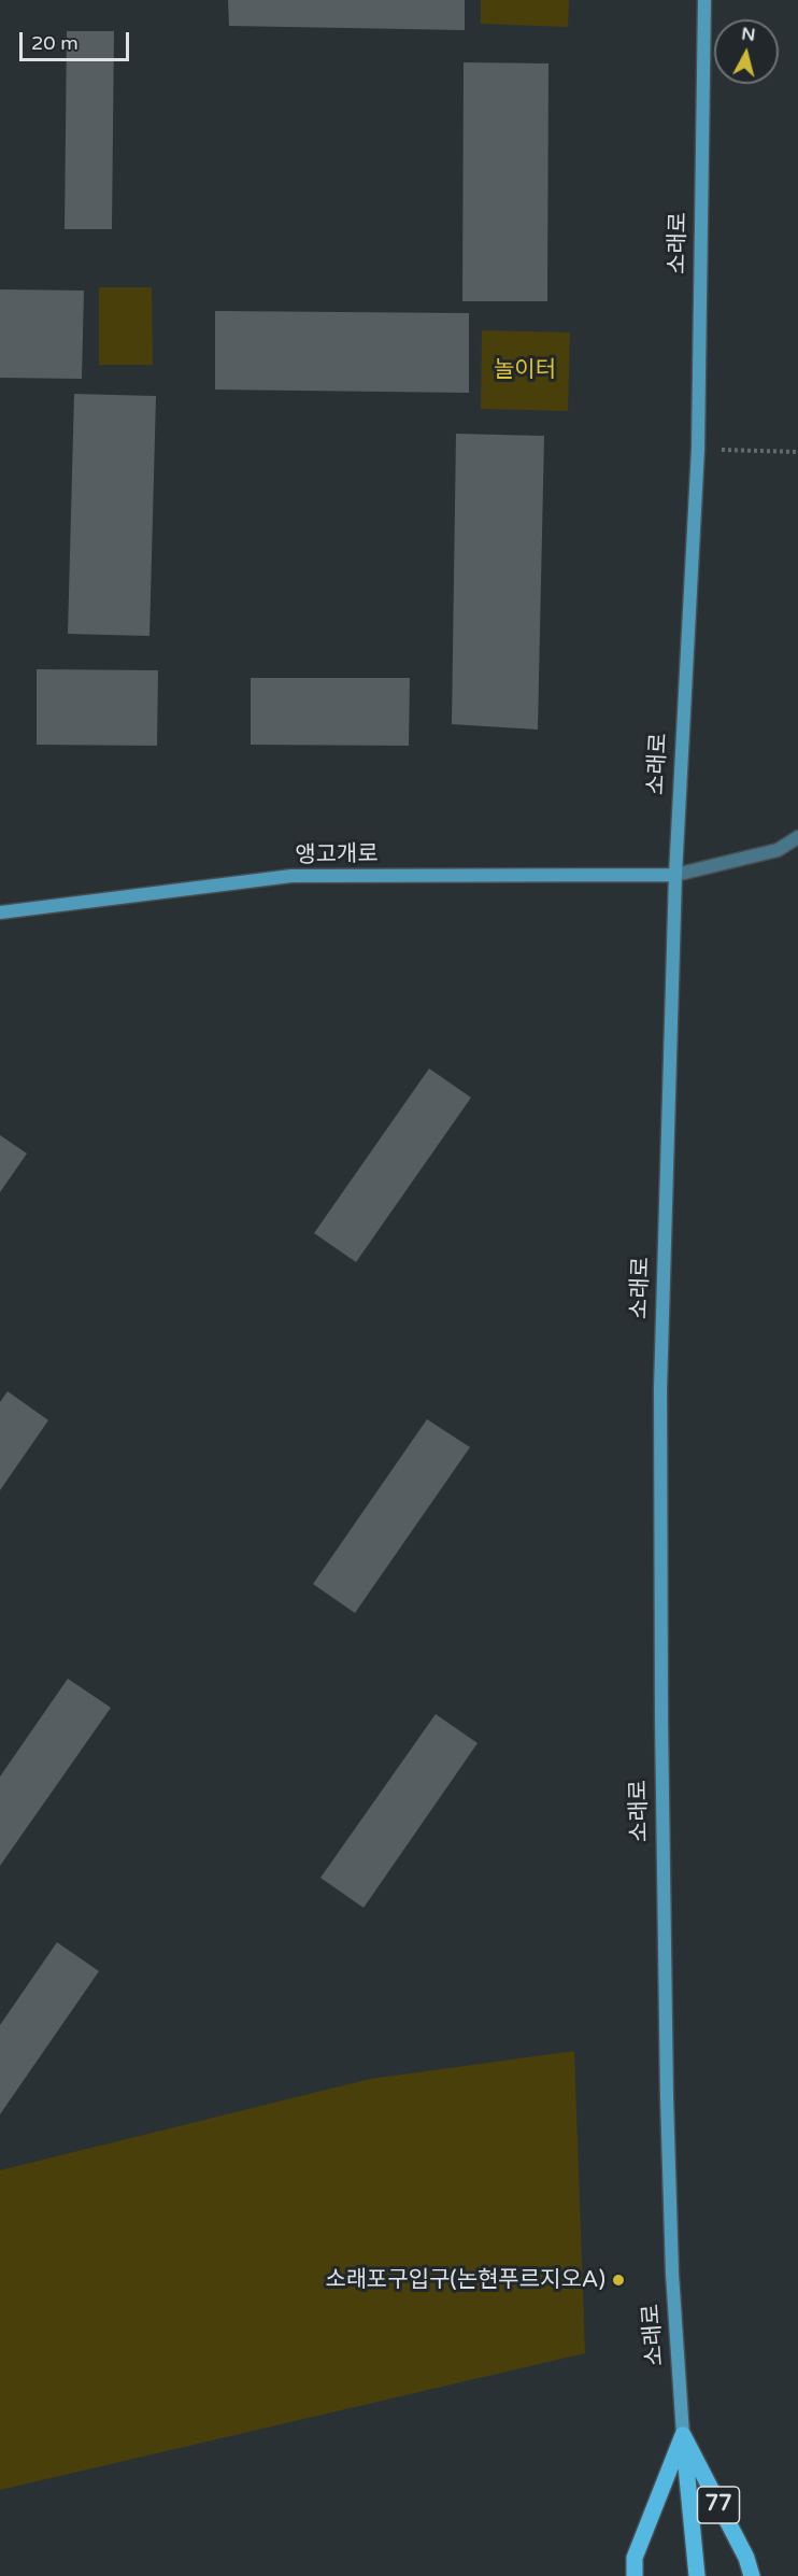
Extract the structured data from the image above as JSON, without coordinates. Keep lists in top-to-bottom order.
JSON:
{
  "streets": {
    "main road": ["소래로", "앵고개로", "77"]
  },
  "crossings": [
    ["소래로", "앵고개로"],
    ["소래로", "77"]
  ],
  "parks": ["놀이터"],
  "places": ["소래포구입구(논현푸르지오A)"],
  "scale_bar": "20 m",
  "north": "top"
}
